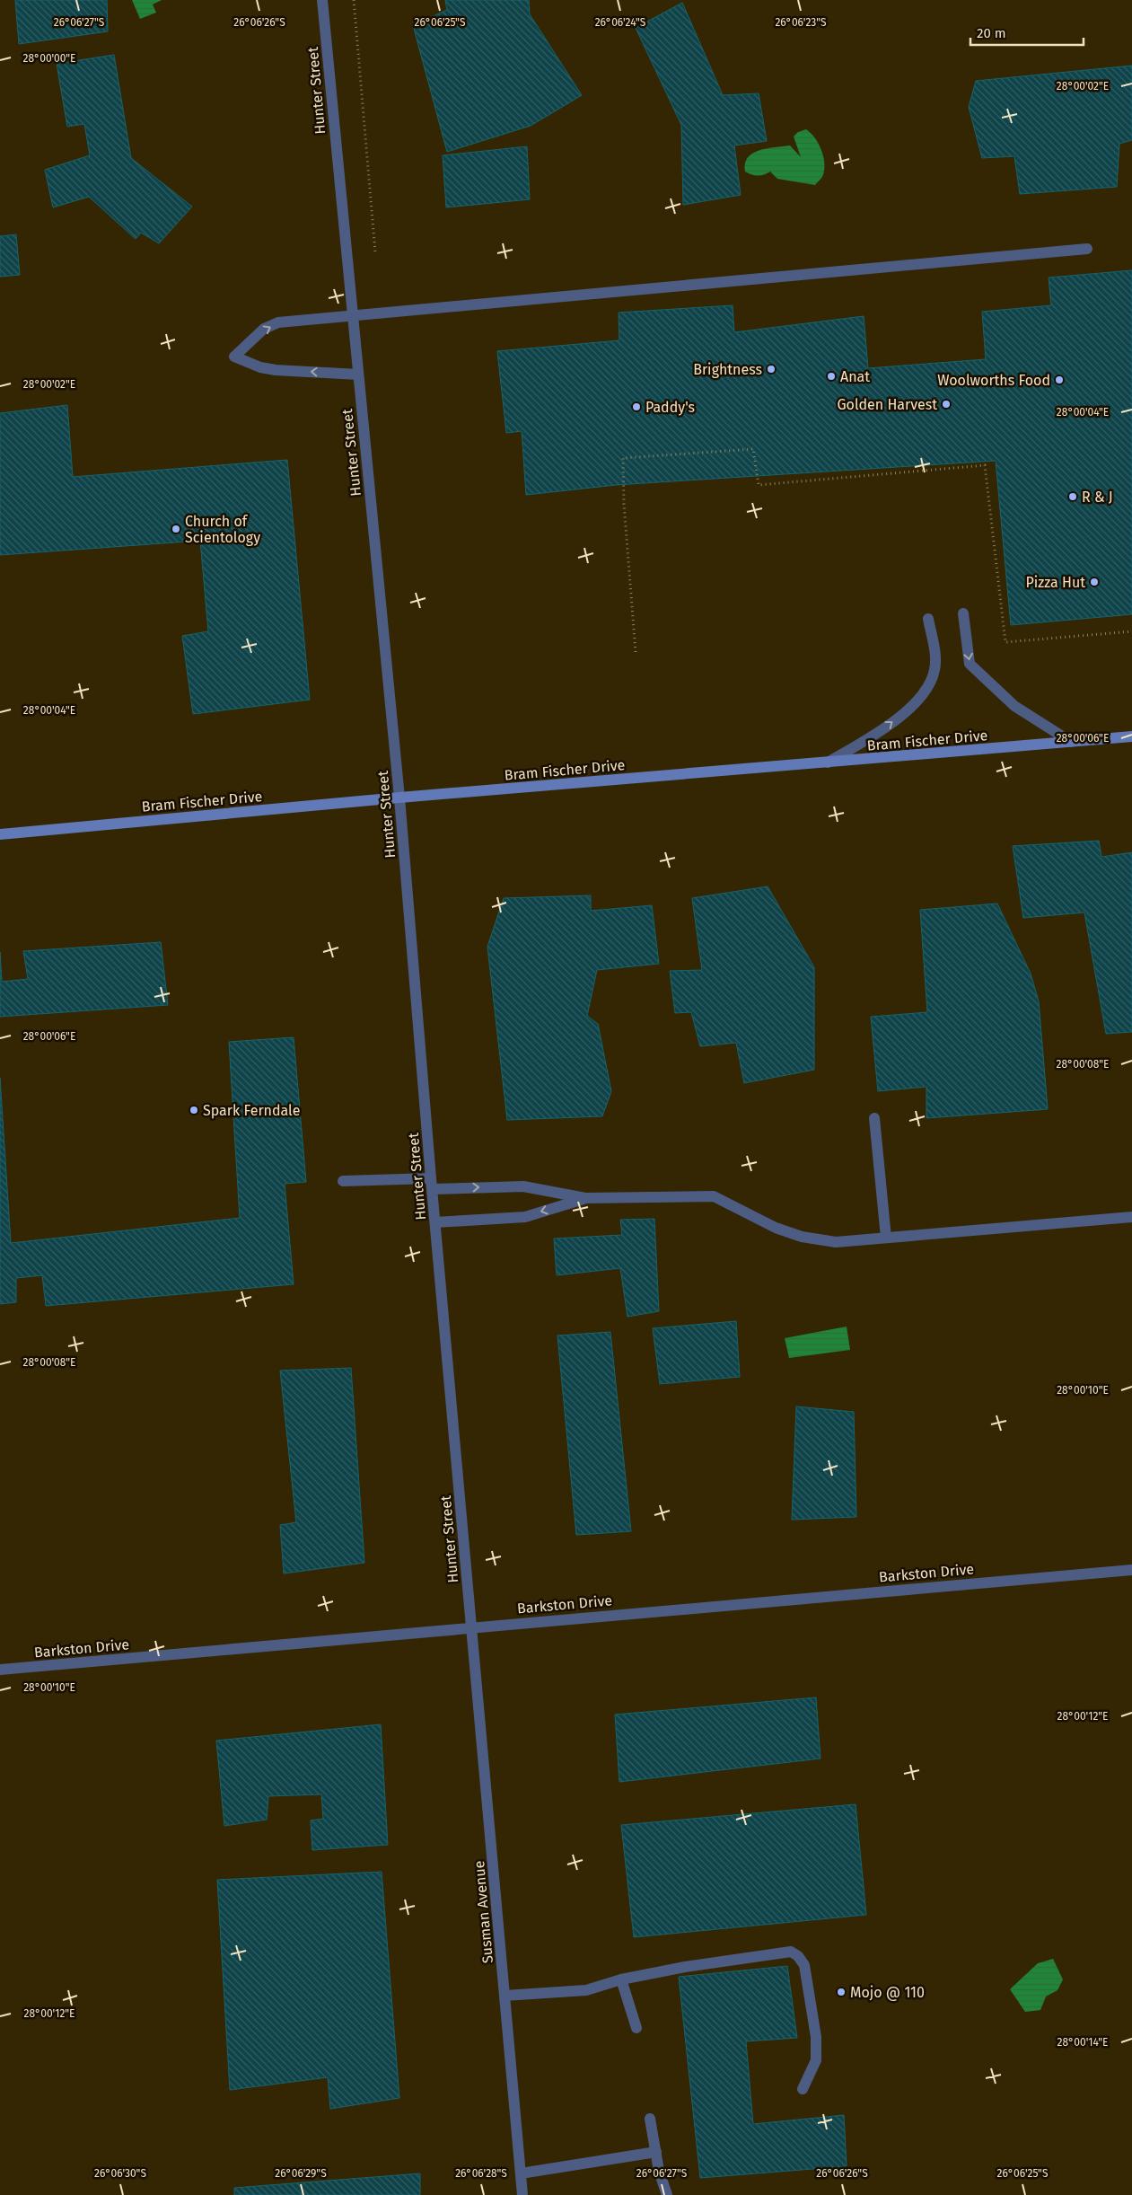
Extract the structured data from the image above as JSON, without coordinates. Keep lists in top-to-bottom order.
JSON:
{
  "streets": {
    "main road": ["Bram Fischer Drive"],
    "street": ["Hunter Street", "Barkston Drive", "Susman Avenue"]
  },
  "crossings": [
    ["Hunter Street", "Bram Fischer Drive"],
    ["Hunter Street", "Barkston Drive"],
    ["Hunter Street", "Susman Avenue"],
    ["Barkston Drive", "Susman Avenue"]
  ],
  "places": [
    "Brightness",
    "Anat",
    "Woolworths Food",
    "Golden Harvest",
    "Paddy's",
    "R & J",
    "Church of Scientology",
    "Pizza Hut",
    "Spark Ferndale",
    "Mojo @ 110"
  ],
  "scale_bar": "20 m",
  "coordinates": [
    "26°06'27\"S",
    "26°06'26\"S",
    "26°06'25\"S",
    "26°06'24\"S",
    "26°06'23\"S",
    "28°00'00\"E",
    "28°00'02\"E",
    "28°00'04\"E",
    "28°00'06\"E",
    "28°00'08\"E",
    "28°00'10\"E",
    "28°00'12\"E",
    "28°00'14\"E",
    "26°06'30\"S",
    "26°06'29\"S",
    "26°06'28\"S"
  ]
}
